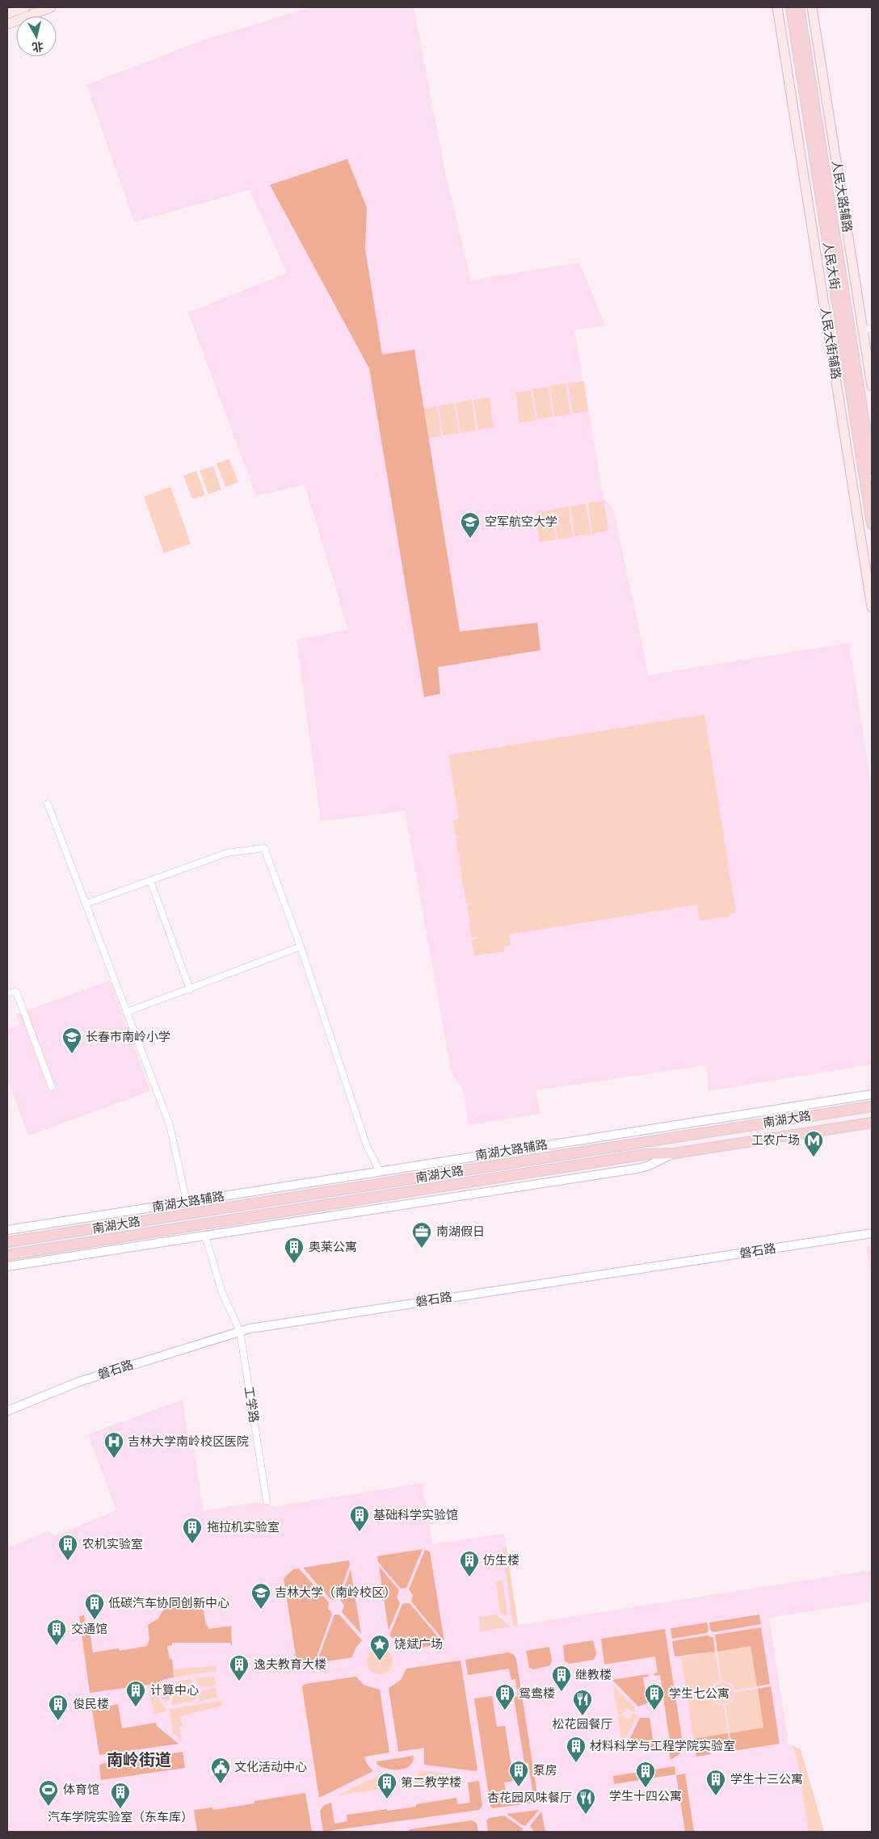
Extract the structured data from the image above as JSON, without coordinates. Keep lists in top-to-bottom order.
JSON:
{
  "streets": {
    "main road": [
      "人民大路辅路",
      "人民大街",
      "人民大街辅路",
      "南湖大路"
    ],
    "street": ["南湖大路辅路", "磐石路", "工学路"]
  },
  "crossings": [
    ["磐石路", "工学路"]
  ],
  "districts": ["南岭街道"],
  "places": {
    "school or university": ["空军航空大学", "长春市南岭小学", "吉林大学（南岭校区）"],
    "metro station": ["工农广场"],
    "office": ["南湖假日"],
    "building": [
      "奥莱公寓",
      "基础科学实验馆",
      "拖拉机实验室",
      "农机实验室",
      "仿生楼",
      "低碳汽车协同创新中心",
      "交通馆",
      "逸夫教育大楼",
      "继教楼",
      "计算中心",
      "鸳鸯楼",
      "学生七公寓",
      "俊民楼",
      "材料科学与工程学院实验室",
      "泵房",
      "学生十四公寓",
      "学生十三公寓",
      "第二教学楼",
      "汽车学院实验室（东车库）"
    ],
    "hospital": ["吉林大学南岭校区医院"],
    "place": ["饶斌广场"],
    "restaurant": ["松花园餐厅", "杏花园风味餐厅"],
    "public building": ["文化活动中心"],
    "sports": ["体育馆"]
  },
  "north": "bottom"
}
